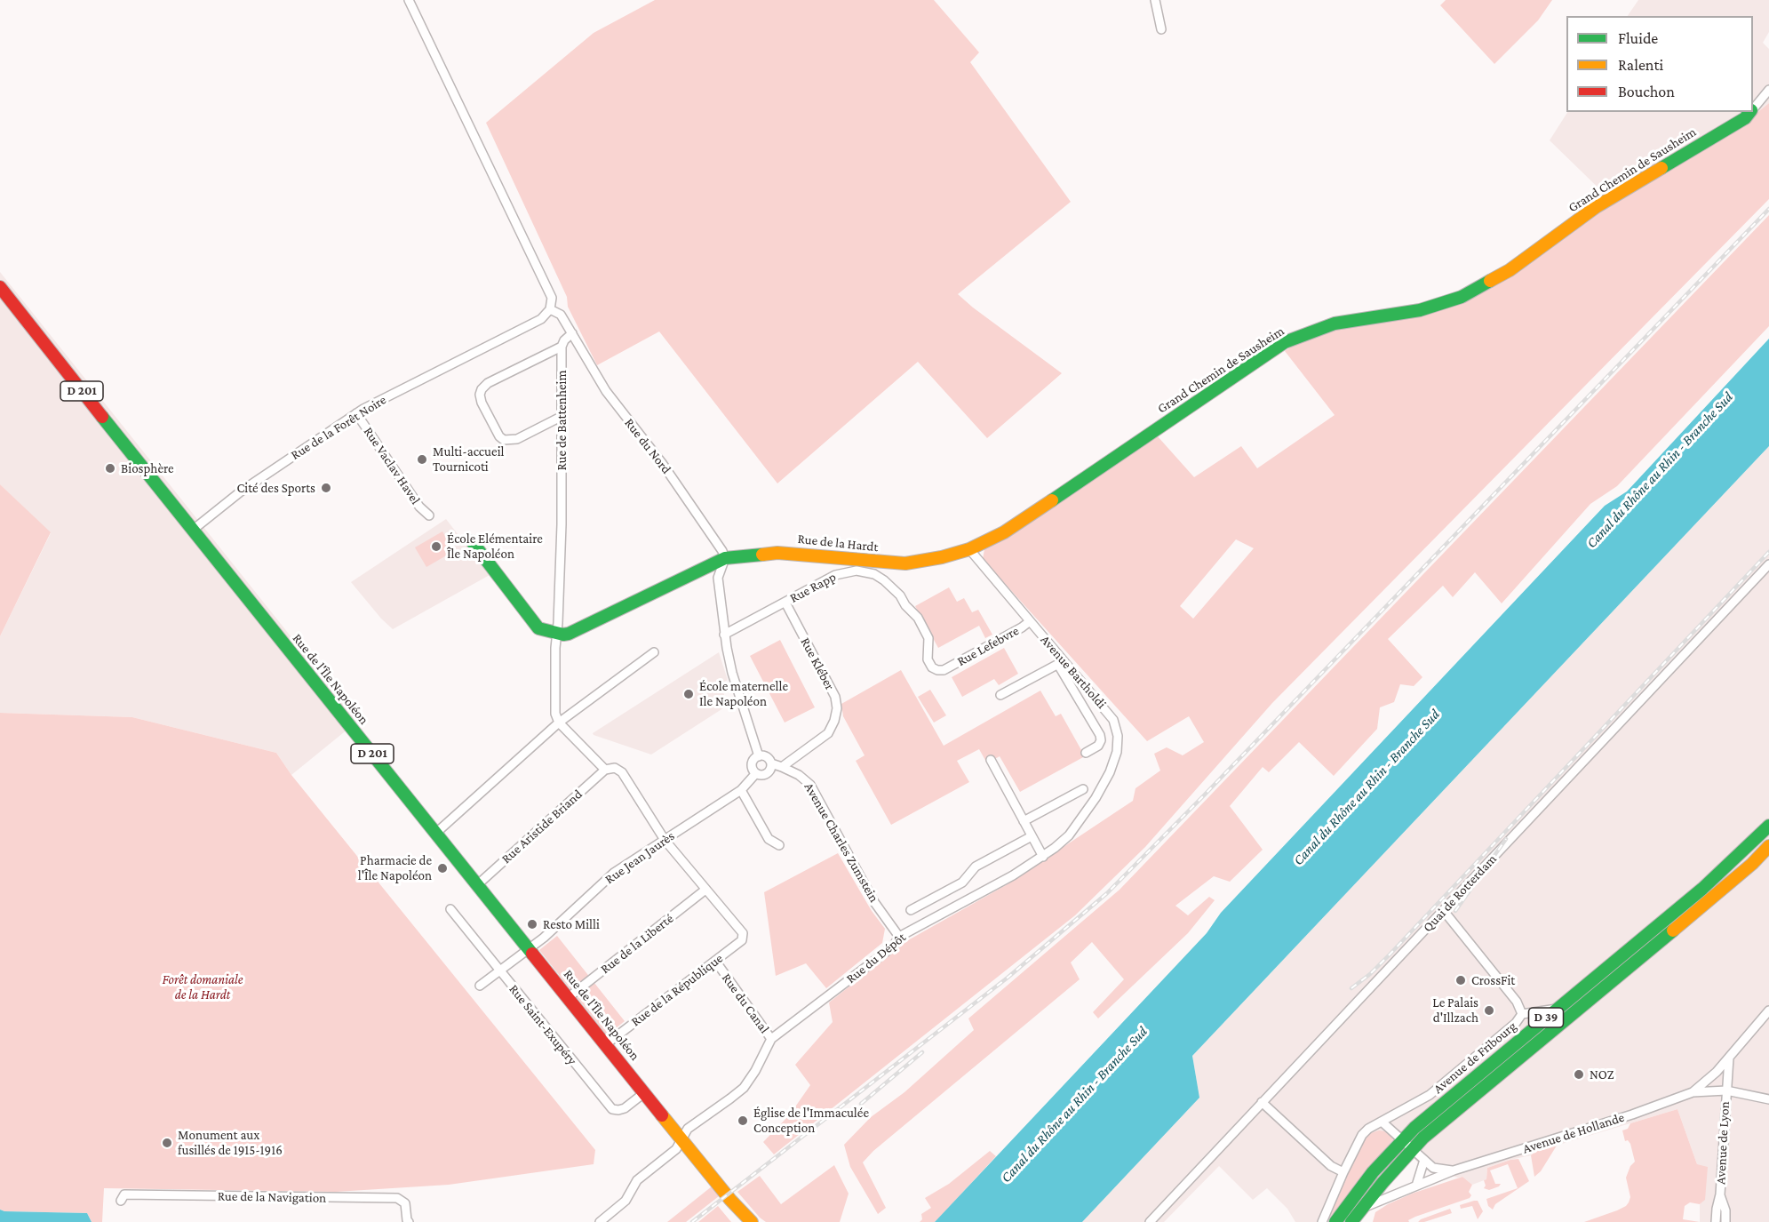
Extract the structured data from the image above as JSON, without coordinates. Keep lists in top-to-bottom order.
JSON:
{
  "streets": {
    "main road": [
      "Grand Chemin de Sausheim",
      "D 201",
      "Rue de la Hardt",
      "Rue de l'Île Napoléon",
      "D 39",
      "Avenue de Fribourg"
    ],
    "street": [
      "Rue de Battenheim",
      "Rue de la Forêt Noire",
      "Rue du Nord",
      "Rue Vaclav Havel",
      "Rue Rapp",
      "Rue Lefebvre",
      "Rue Kléber",
      "Avenue Bartholdi",
      "Rue Aristide Briand",
      "Avenue Charles Zumstein",
      "Rue Jean Jaurès",
      "Quai de Rotterdam",
      "Rue de la Liberté",
      "Rue du Dépôt",
      "Rue de la République",
      "Rue du Canal",
      "Rue Saint-Exupéry",
      "Avenue de Hollande",
      "Avenue de Lyon",
      "Rue de la Navigation"
    ]
  },
  "crossings": [
    ["Grand Chemin de Sausheim", "Rue de la Hardt"],
    ["Grand Chemin de Sausheim", "Avenue Bartholdi"],
    ["Rue de Battenheim", "Rue de la Hardt"],
    ["Rue de la Forêt Noire", "Rue Vaclav Havel"],
    ["Rue de la Forêt Noire", "Rue de l'Île Napoléon"],
    ["Rue du Nord", "Rue de la Hardt"],
    ["Rue de la Hardt", "Avenue Bartholdi"],
    ["Rue Rapp", "Rue Lefebvre"],
    ["Rue Rapp", "Rue Kléber"],
    ["Rue Lefebvre", "Avenue Bartholdi"],
    ["Rue Kléber", "Avenue Charles Zumstein"],
    ["Avenue Bartholdi", "Rue du Dépôt"],
    ["Rue de l'Île Napoléon", "Rue Aristide Briand"],
    ["Rue de l'Île Napoléon", "Rue Jean Jaurès"],
    ["Rue de l'Île Napoléon", "Rue de la Liberté"],
    ["Rue de l'Île Napoléon", "Rue de la République"],
    ["Rue de l'Île Napoléon", "Rue du Canal"],
    ["Rue de l'Île Napoléon", "Rue Saint-Exupéry"],
    ["Avenue Charles Zumstein", "Rue Jean Jaurès"],
    ["Avenue Charles Zumstein", "Rue du Dépôt"],
    ["Rue Jean Jaurès", "Rue Saint-Exupéry"],
    ["Rue de la Liberté", "Rue de la République"],
    ["Rue du Dépôt", "Rue du Canal"],
    ["Rue de la République", "Rue du Canal"],
    ["D 39", "Avenue de Hollande"],
    ["Avenue de Hollande", "Avenue de Lyon"]
  ],
  "water": ["Canal du Rhône au Rhin - Branche Sud"],
  "parks": ["Forêt domaniale de la Hardt"],
  "places": [
    "Multi-accueil Tournicoti",
    "Biosphère",
    "Cité des Sports",
    "École Elémentaire Île Napoléon",
    "École maternelle Ile Napoléon",
    "Pharmacie de l'Île Napoléon",
    "Resto Milli",
    "CrossFit",
    "Le Palais d'Illzach",
    "NOZ",
    "Église de l'Immaculée Conception",
    "Monument aux fusillés de 1915-1916"
  ],
  "legend": ["Fluide", "Ralenti", "Bouchon"]
}
